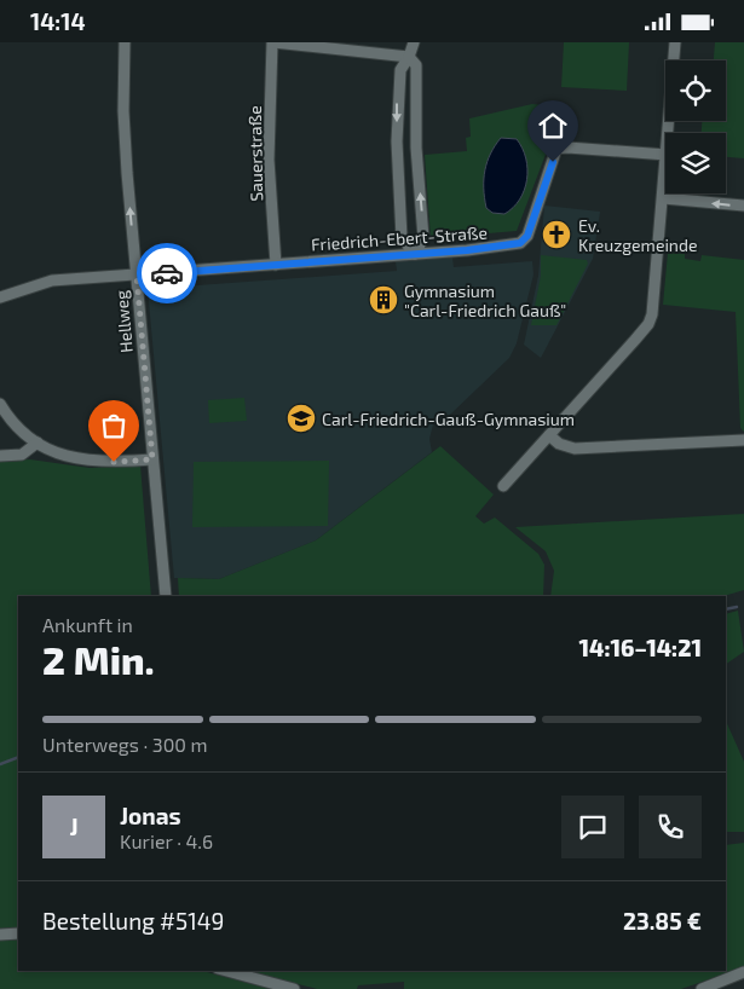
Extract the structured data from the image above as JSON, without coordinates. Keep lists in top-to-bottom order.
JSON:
{
  "streets": {
    "street": ["Sauerstraße", "Friedrich-Ebert-Straße", "Hellweg"]
  },
  "crossings": [
    ["Sauerstraße", "Friedrich-Ebert-Straße"],
    ["Friedrich-Ebert-Straße", "Hellweg"]
  ],
  "one_way": ["Hellweg"],
  "places": {
    "church": ["Ev. Kreuzgemeinde"],
    "building": ["Gymnasium \"Carl-Friedrich Gauß\""],
    "school or university": ["Carl-Friedrich-Gauß-Gymnasium"]
  },
  "page": {
    "status": "14:14",
    "heading": ["2 Min.", "Ankunft in", "14:16–14:21"],
    "panel": [
      "Jonas",
      "Kurier · 4.6",
      "Bestellung #5149",
      "23.85 €"
    ],
    "bar": "Unterwegs · 300 m",
    "round": "J"
  }
}
